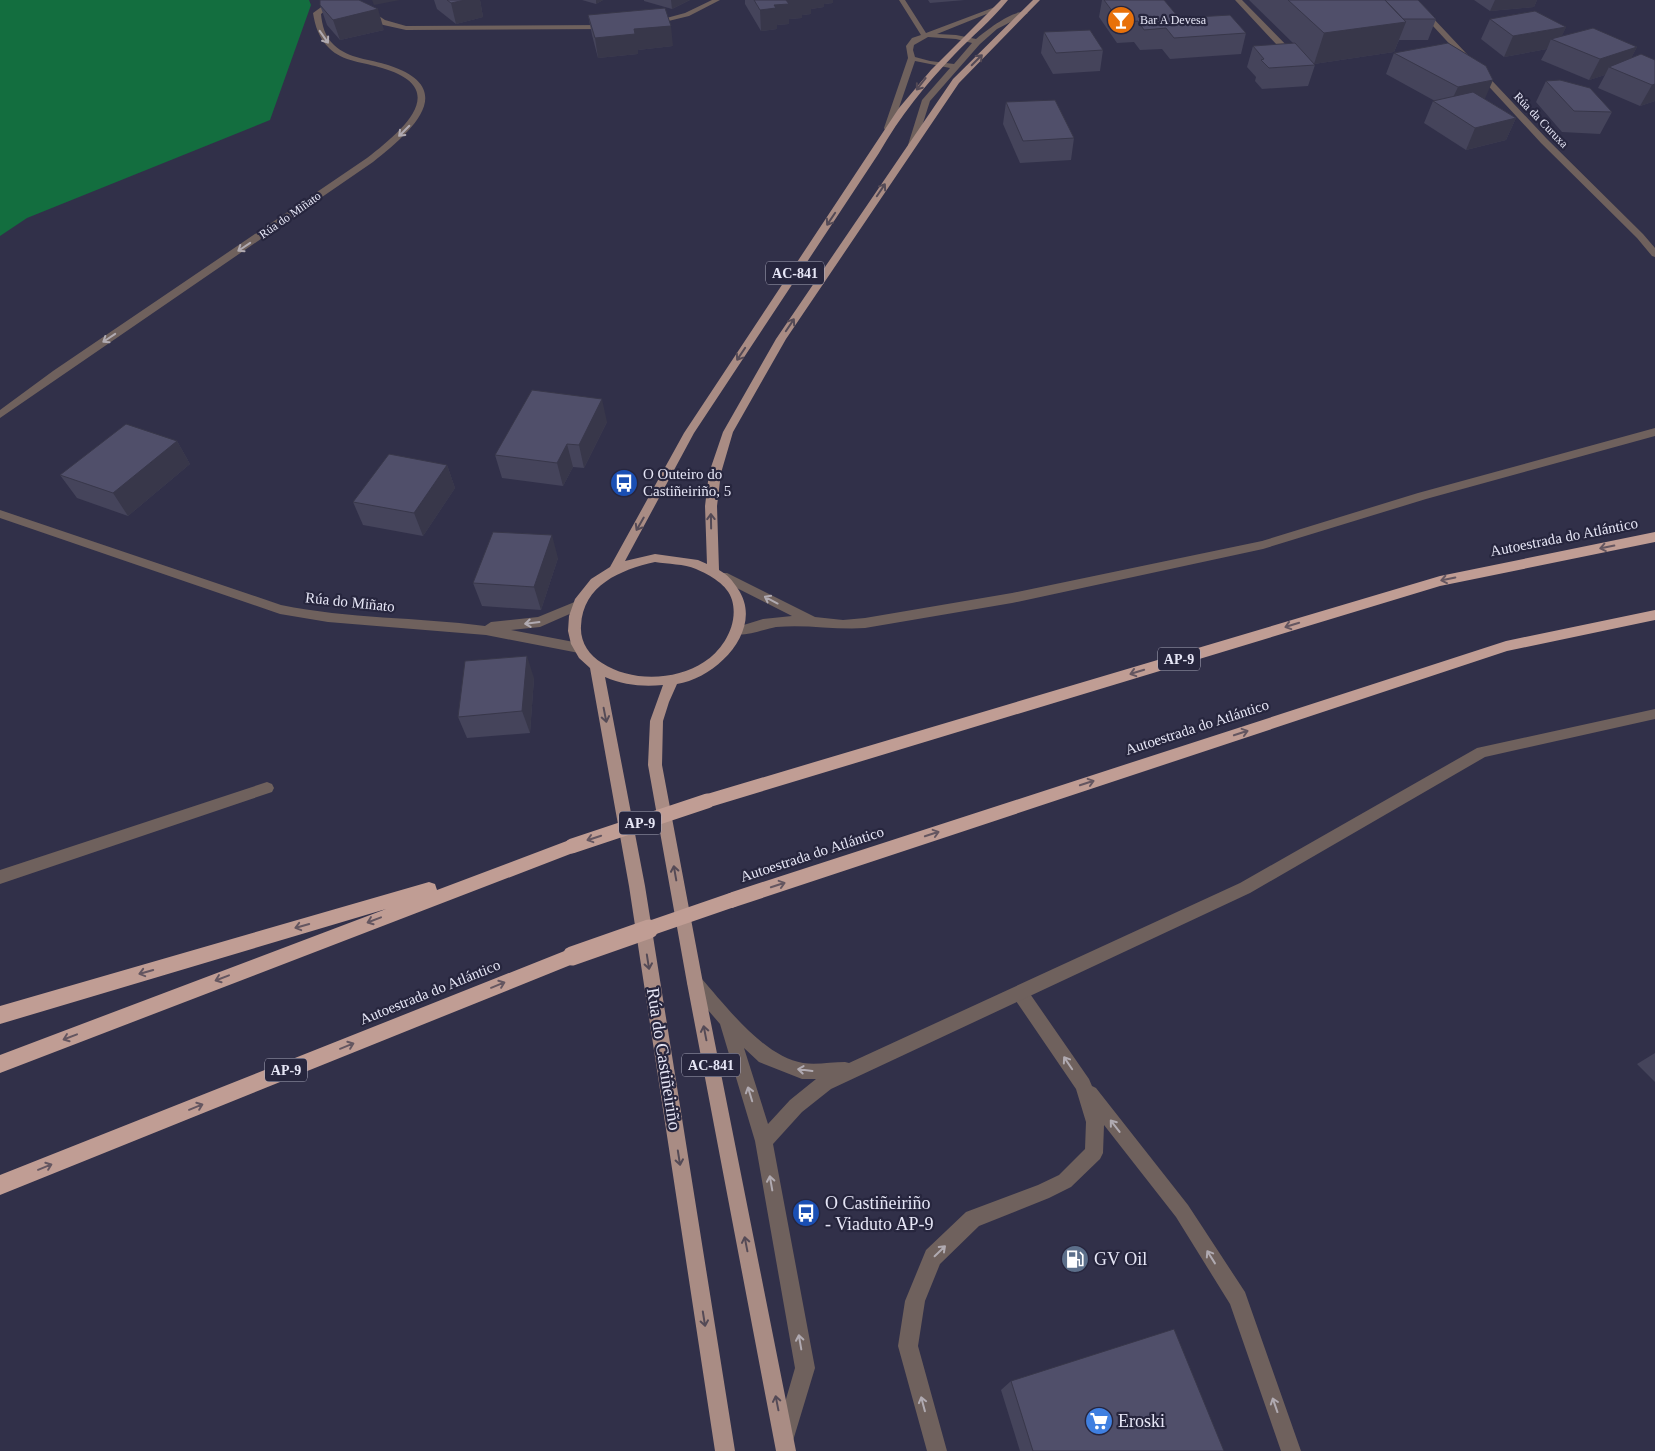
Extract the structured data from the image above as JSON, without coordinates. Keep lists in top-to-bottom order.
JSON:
{
  "streets": {
    "highway": ["Autoestrada do Atlántico", "AP-9"],
    "main road": ["AC-841", "Rúa do Castiñeiriño"],
    "street": ["Rúa da Curuxa", "Rúa do Miñato"]
  },
  "crossings": [
    ["Rúa do Miñato", "AC-841"],
    ["Rúa do Miñato", "Rúa do Castiñeiriño"],
    ["AC-841", "Rúa do Castiñeiriño"]
  ],
  "places": {
    "bar": ["Bar A Devesa"],
    "bus stop": ["O Outeiro do Castiñeiriño, 5", "O Castiñeiriño - Viaduto AP-9"],
    "fuel station": ["GV Oil"],
    "supermarket": ["Eroski"]
  }
}
